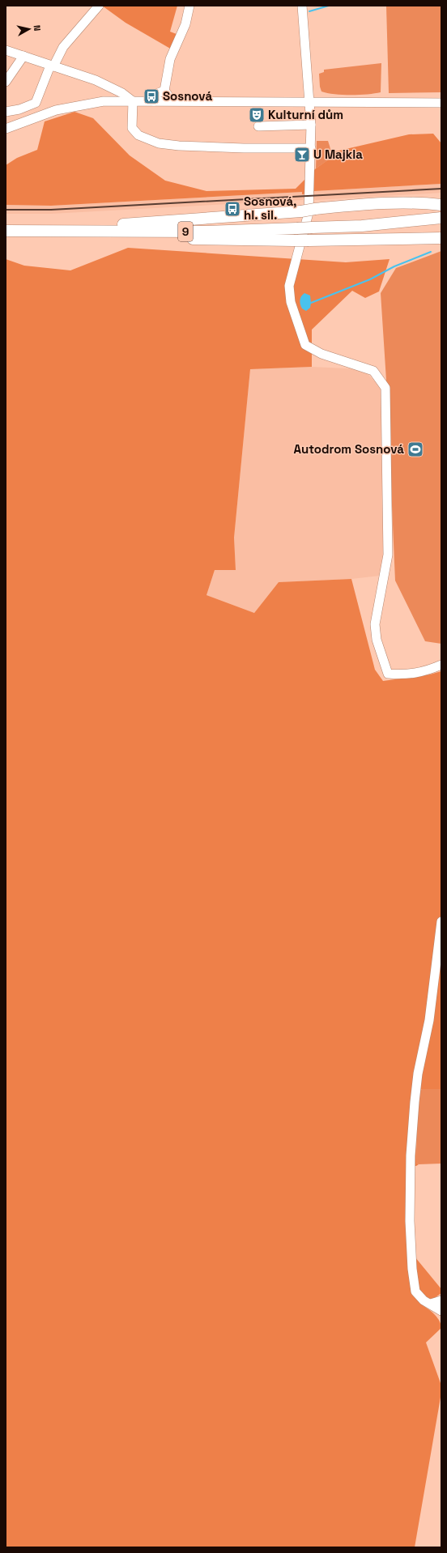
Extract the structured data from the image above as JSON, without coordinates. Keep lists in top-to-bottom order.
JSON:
{
  "streets": {
    "main road": ["9"]
  },
  "places": {
    "bus stop": ["Sosnová", "Sosnová, hl. sil."],
    "theatre": ["Kulturní dům"],
    "bar": ["U Majkla"],
    "sports": ["Autodrom Sosnová"]
  },
  "north": "right"
}
